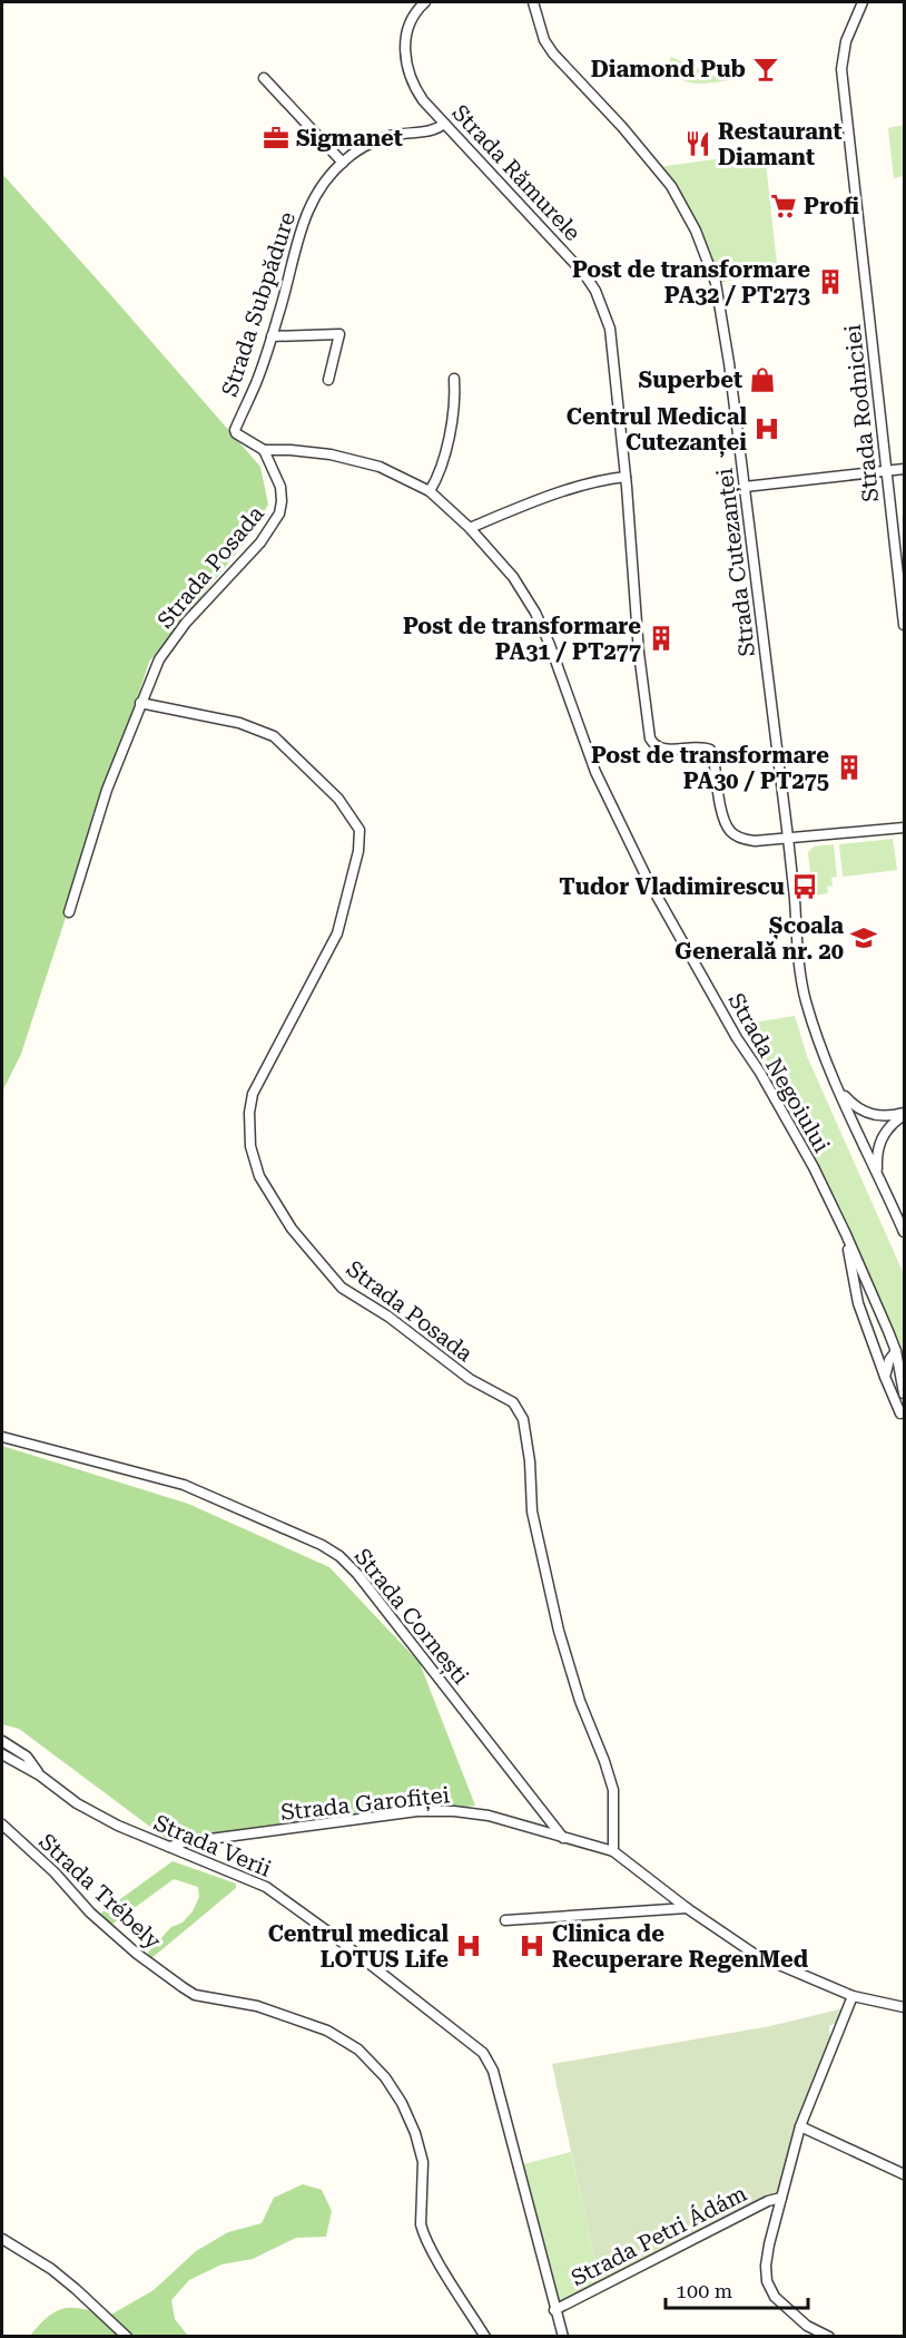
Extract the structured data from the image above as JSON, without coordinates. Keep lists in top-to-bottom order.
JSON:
{
  "streets": {
    "street": [
      "Strada Rămurele",
      "Strada Subpădure",
      "Strada Rodniciei",
      "Strada Cutezanței",
      "Strada Posada",
      "Strada Negoiului",
      "Strada Cornești",
      "Strada Garofiței",
      "Strada Verii",
      "Strada Trébely",
      "Strada Petri Ádám"
    ]
  },
  "crossings": [
    ["Strada Rămurele", "Strada Subpădure"],
    ["Strada Rămurele", "Strada Cutezanței"],
    ["Strada Subpădure", "Strada Posada"],
    ["Strada Subpădure", "Strada Negoiului"],
    ["Strada Posada", "Strada Negoiului"],
    ["Strada Cornești", "Strada Garofiței"],
    ["Strada Garofiței", "Strada Verii"],
    ["Strada Verii", "Strada Petri Ádám"]
  ],
  "places": {
    "bar": ["Diamond Pub"],
    "office": ["Sigmanet"],
    "restaurant": ["Restaurant Diamant"],
    "supermarket": ["Profi"],
    "building": ["Post de transformare PA32 / PT273", "Post de transformare PA31 / PT277", "Post de transformare PA30 / PT275"],
    "shop": ["Superbet"],
    "hospital": ["Centrul Medical Cutezanței", "Centrul medical LOTUS Life", "Clinica de Recuperare RegenMed"],
    "bus stop": ["Tudor Vladimirescu"],
    "school or university": ["Școala Generală nr. 20"]
  },
  "scale_bar": "100 m"
}
